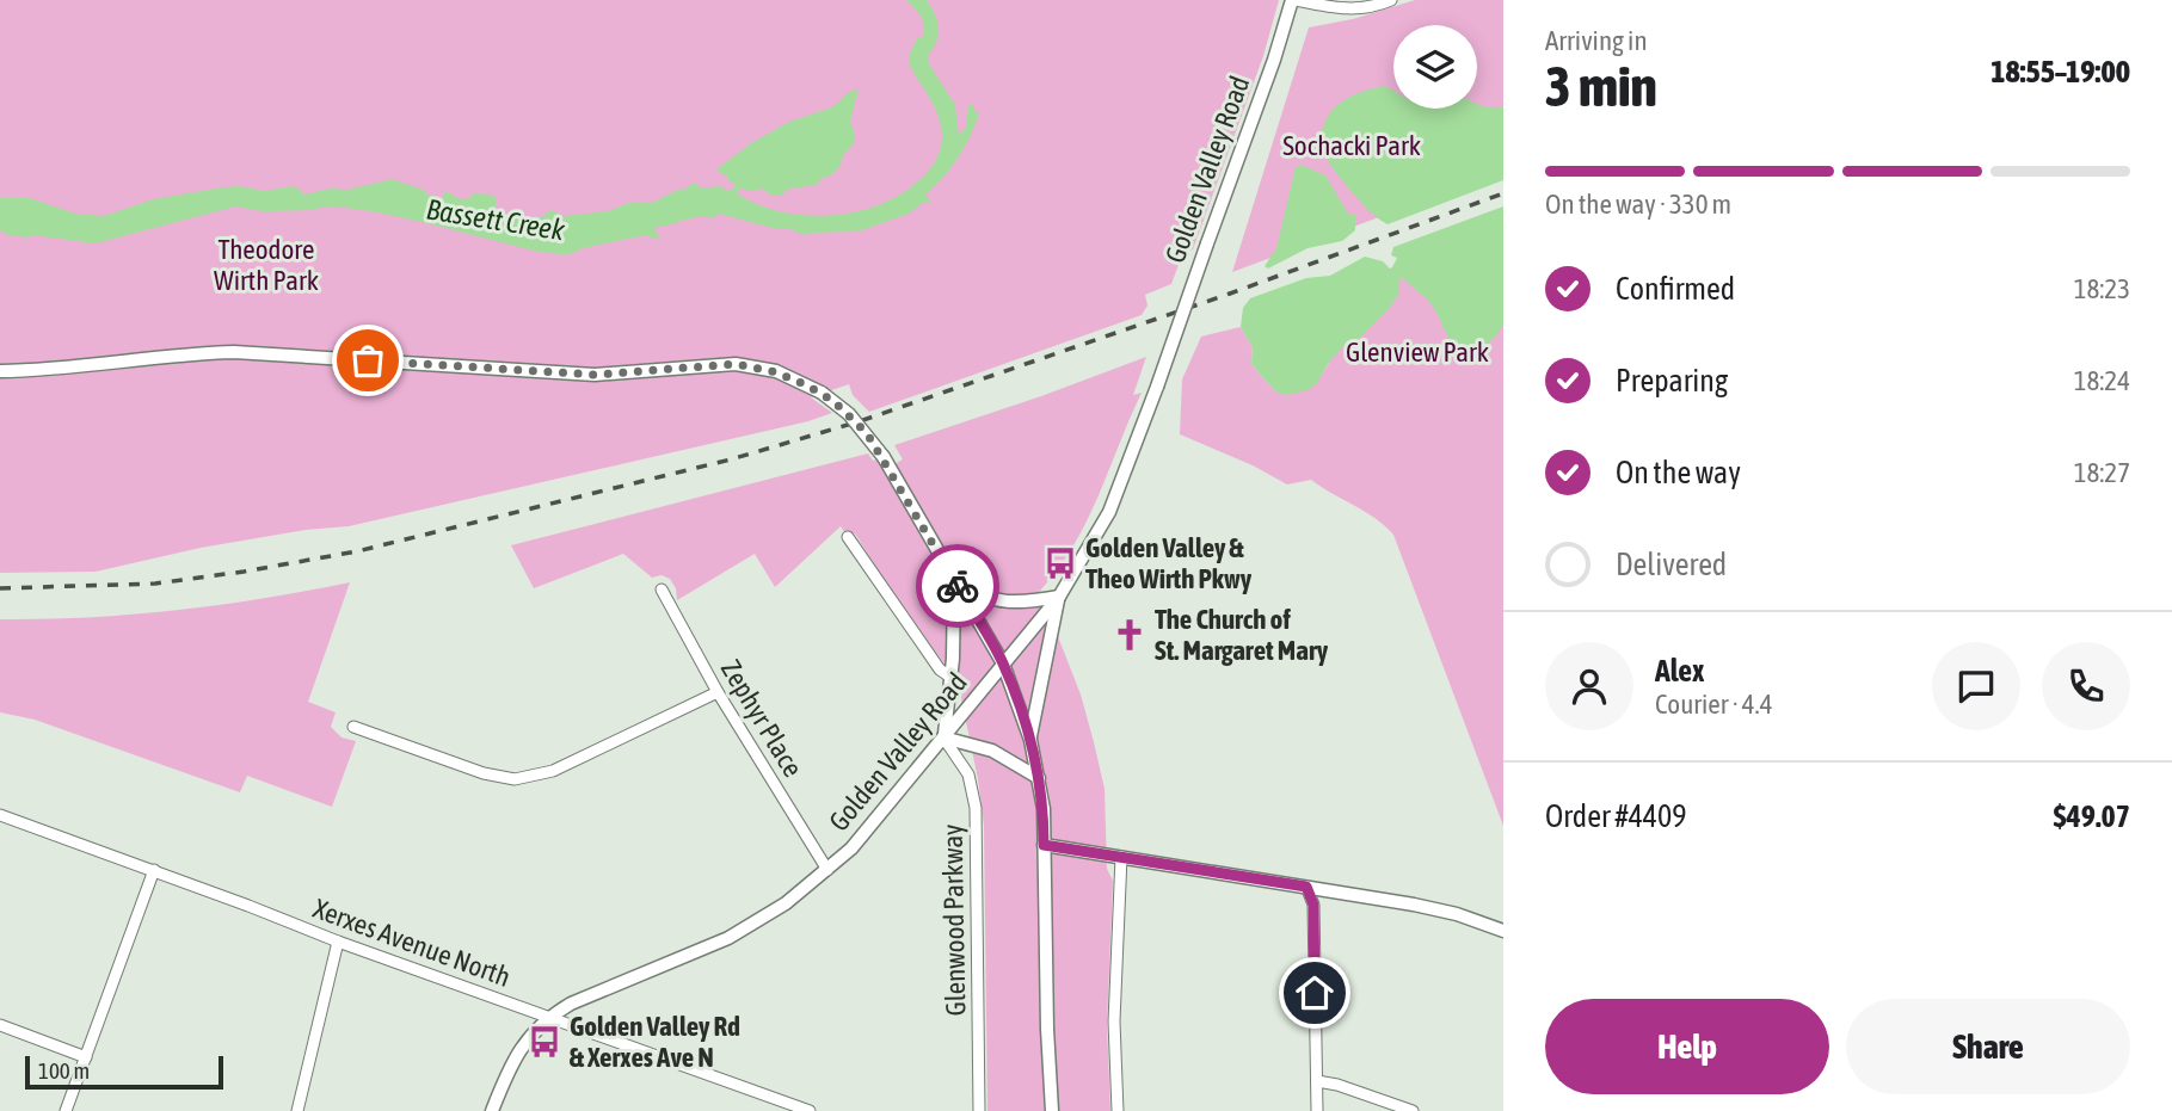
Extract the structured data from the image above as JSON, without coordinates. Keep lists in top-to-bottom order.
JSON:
{
  "streets": {
    "street": [
      "Golden Valley Road",
      "Zephyr Place",
      "Glenwood Parkway",
      "Xerxes Avenue North"
    ]
  },
  "crossings": [
    ["Golden Valley Road", "Zephyr Place"],
    ["Golden Valley Road", "Glenwood Parkway"],
    ["Golden Valley Road", "Xerxes Avenue North"]
  ],
  "water": ["Bassett Creek"],
  "parks": ["Sochacki Park", "Theodore Wirth Park", "Glenview Park"],
  "places": {
    "bus stop": ["Golden Valley & Theo Wirth Pkwy", "Golden Valley Rd & Xerxes Ave N"],
    "church": ["The Church of St. Margaret Mary"]
  },
  "scale_bar": "100 m",
  "page": {
    "heading": ["3 min", "Arriving in", "18:55–19:00"],
    "panel": [
      "Alex",
      "Courier · 4.4",
      "Order #4409",
      "$49.07"
    ],
    "bar": "On the way · 330 m",
    "list": [
      ["Confirmed", "18:23"],
      ["Preparing", "18:24"],
      ["On the way", "18:27"],
      "Delivered"
    ],
    "buttons": ["Help", "Share"],
    "scale": "100 m"
  }
}
